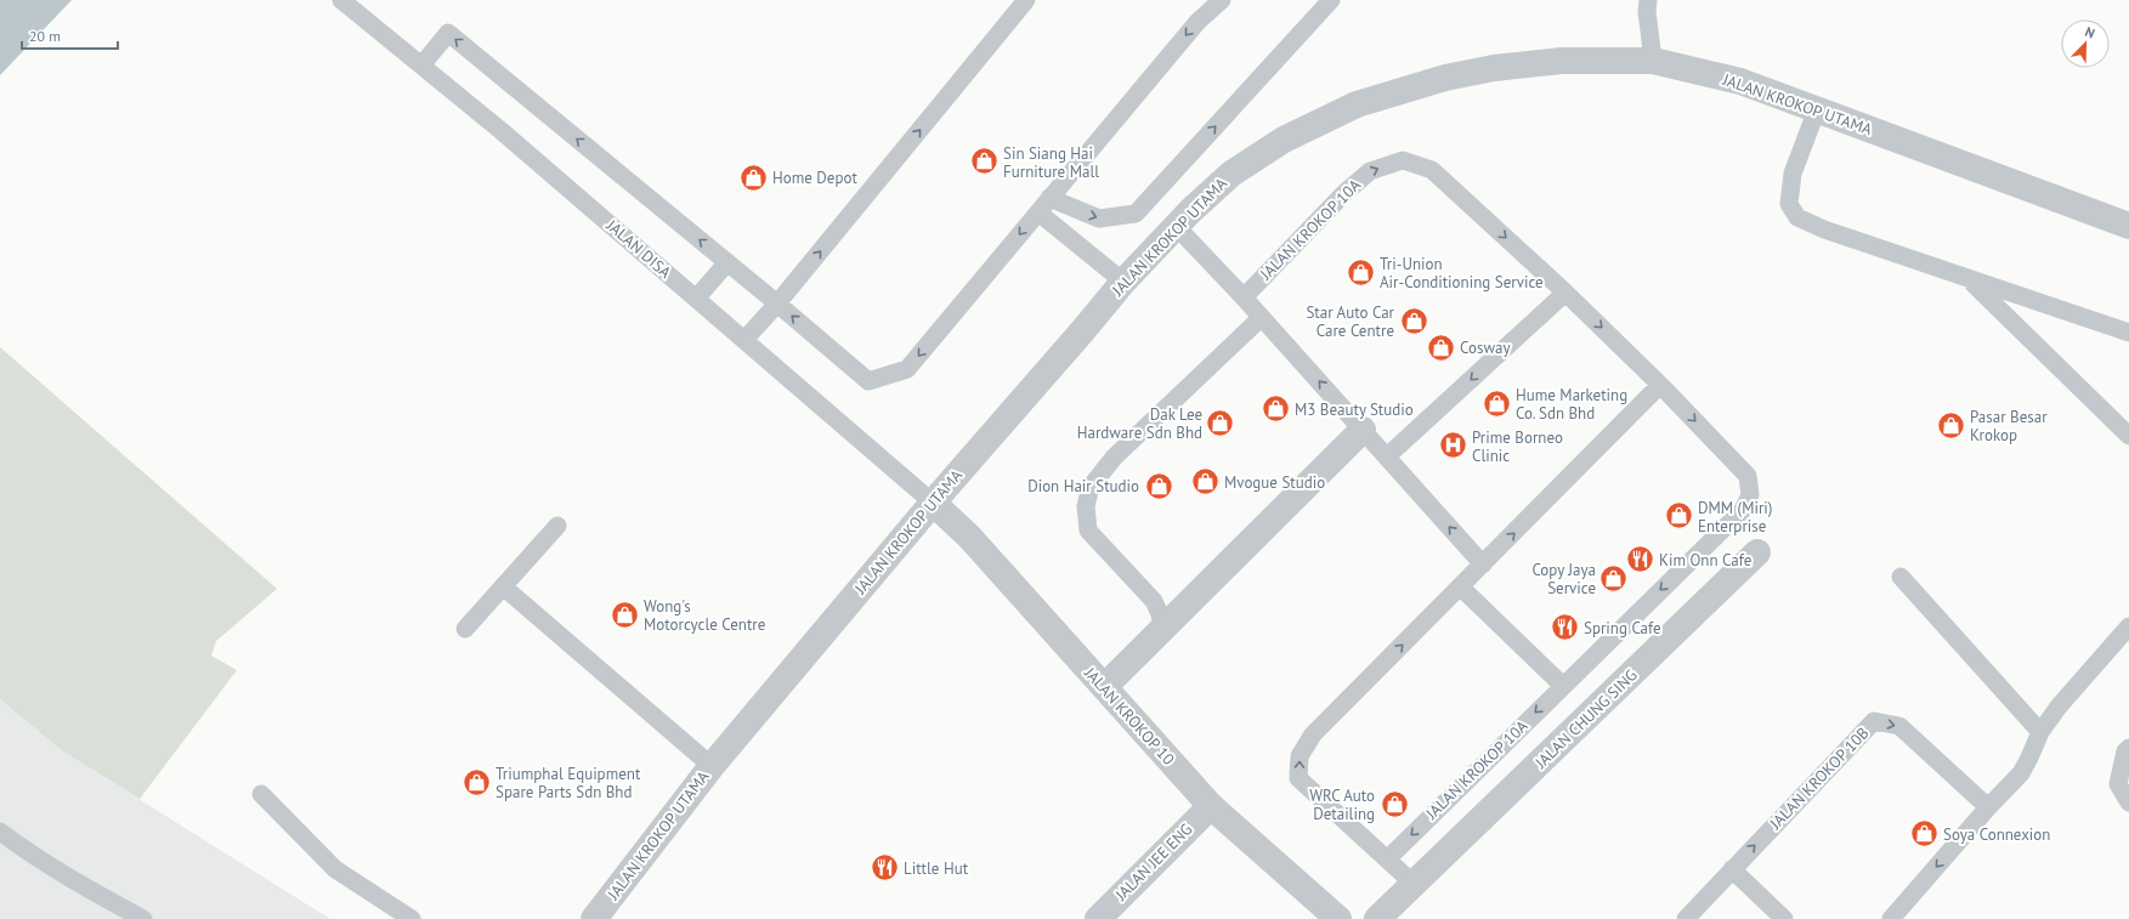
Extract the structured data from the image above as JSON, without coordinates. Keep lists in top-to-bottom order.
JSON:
{
  "streets": {
    "street": [
      "JALAN KROKOP UTAMA",
      "JALAN KROKOP 10",
      "JALAN CHUNG SING",
      "JALAN JEE ENG"
    ],
    "lane": ["JALAN KROKOP 10A", "JALAN DISA", "JALAN KROKOP 10B"]
  },
  "crossings": [
    ["JALAN KROKOP UTAMA", "JALAN DISA"],
    ["JALAN KROKOP UTAMA", "JALAN KROKOP 10"],
    ["JALAN DISA", "JALAN KROKOP 10"],
    ["JALAN KROKOP 10", "JALAN JEE ENG"]
  ],
  "places": {
    "shop": [
      "Sin Siang Hai Furniture Mall",
      "Home Depot",
      "Tri-Union Air-Conditioning Service",
      "Star Auto Car Care Centre",
      "Cosway",
      "Hume Marketing Co. Sdn Bhd",
      "M3 Beauty Studio",
      "Dak Lee Hardware Sdn Bhd",
      "Pasar Besar Krokop",
      "Mvogue Studio",
      "Dion Hair Studio",
      "DMM (Miri) Enterprise",
      "Copy Jaya Service",
      "Wong's Motorcycle Centre",
      "Triumphal Equipment Spare Parts Sdn Bhd",
      "WRC Auto Detailing",
      "Soya Connexion"
    ],
    "hospital": ["Prime Borneo Clinic"],
    "restaurant": ["Kim Onn Cafe", "Spring Cafe", "Little Hut"]
  },
  "scale_bar": "20 m",
  "north": "top right"
}
